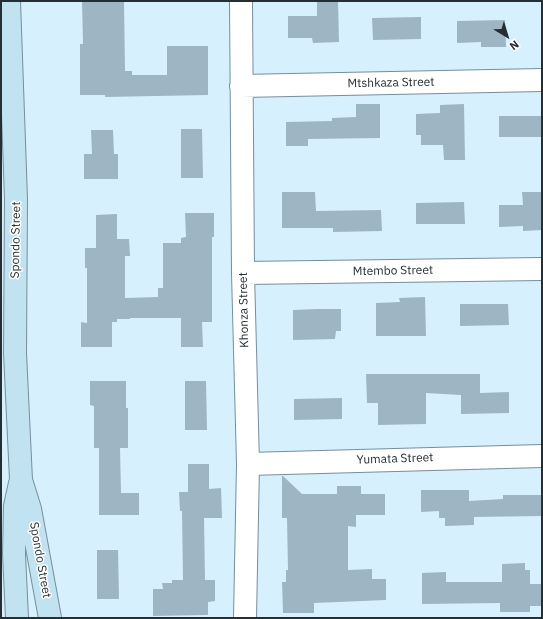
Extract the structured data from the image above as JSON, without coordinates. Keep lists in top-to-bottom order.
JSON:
{
  "streets": {
    "main road": ["Spondo Street"],
    "street": [
      "Mtshkaza Street",
      "Mtembo Street",
      "Khonza Street",
      "Yumata Street"
    ]
  },
  "crossings": [
    ["Mtshkaza Street", "Khonza Street"],
    ["Mtembo Street", "Khonza Street"],
    ["Khonza Street", "Yumata Street"]
  ],
  "north": "bottom right"
}
